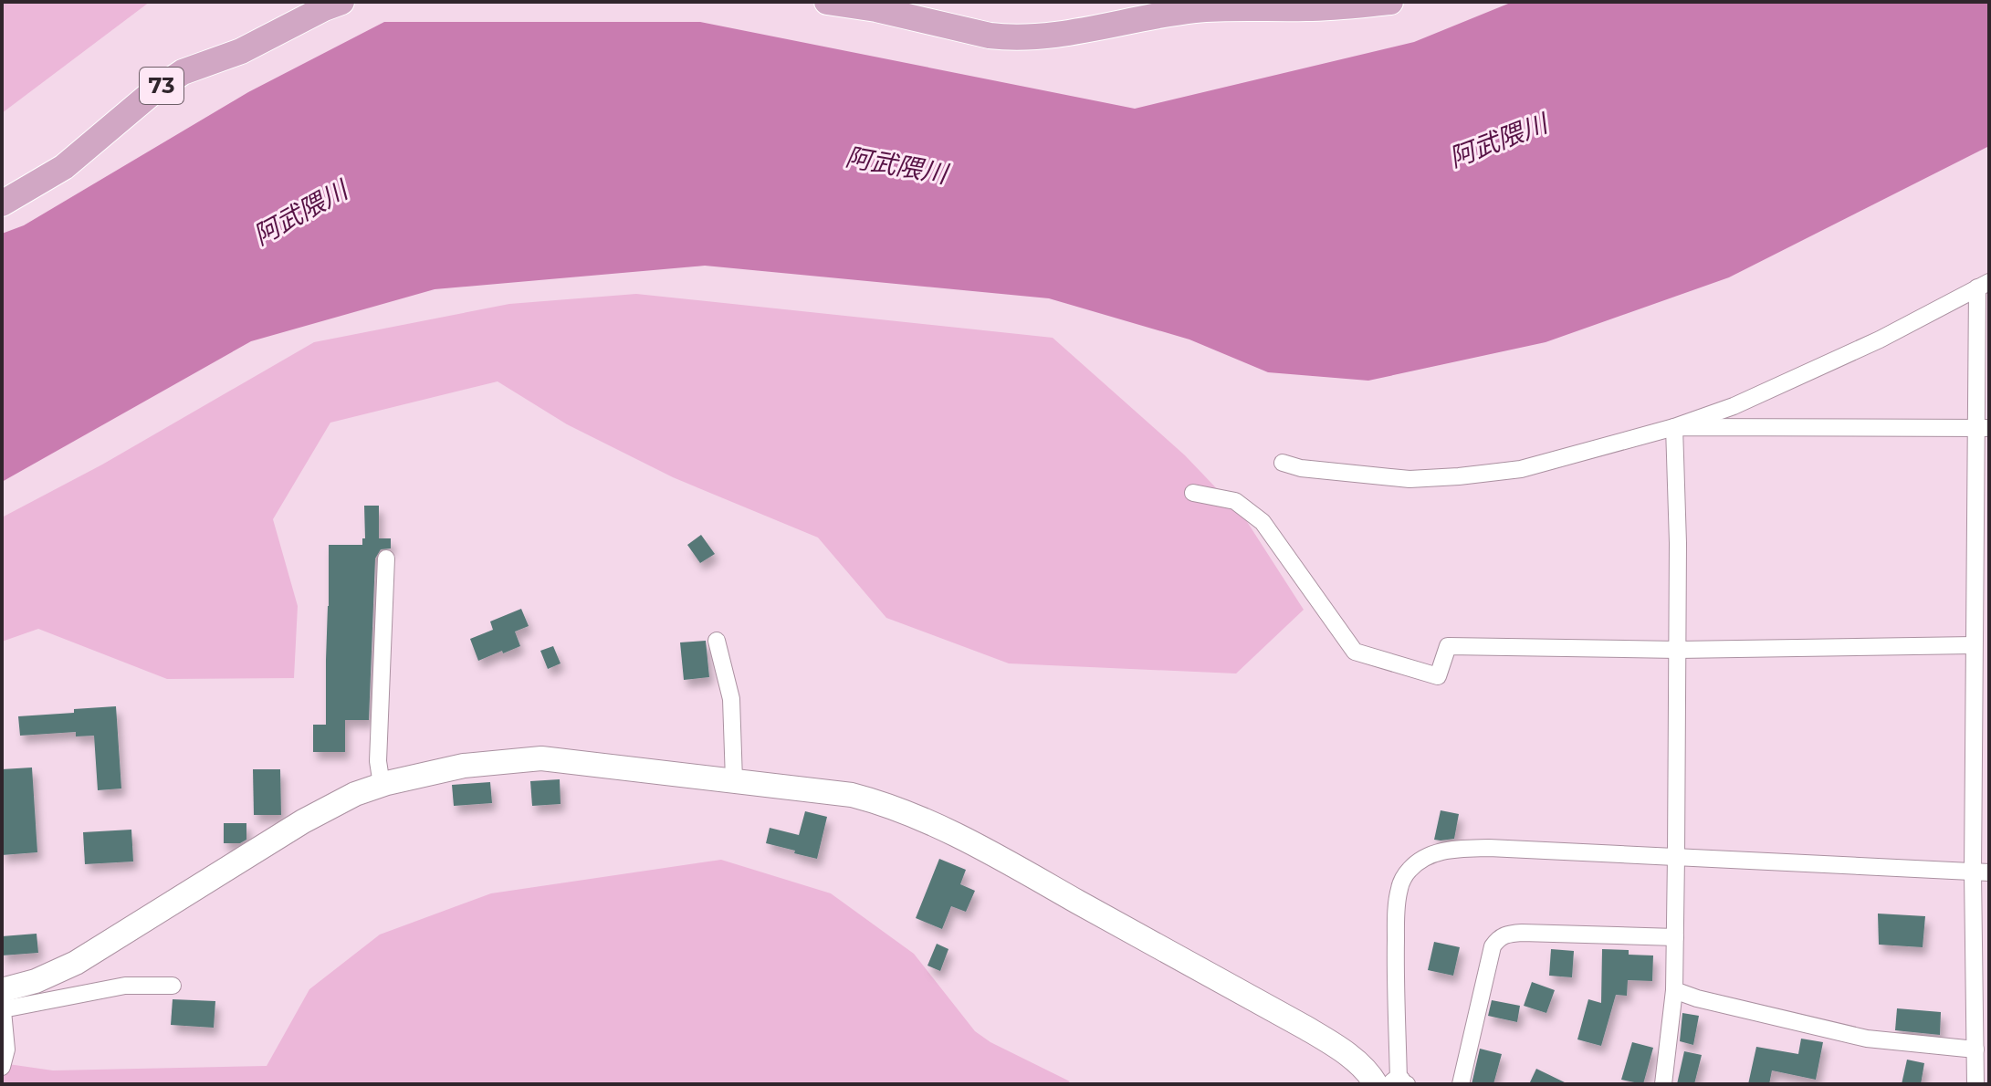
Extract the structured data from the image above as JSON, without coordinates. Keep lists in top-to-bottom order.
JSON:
{
  "streets": {
    "main road": ["73"]
  },
  "water": ["阿武隈川"]
}
